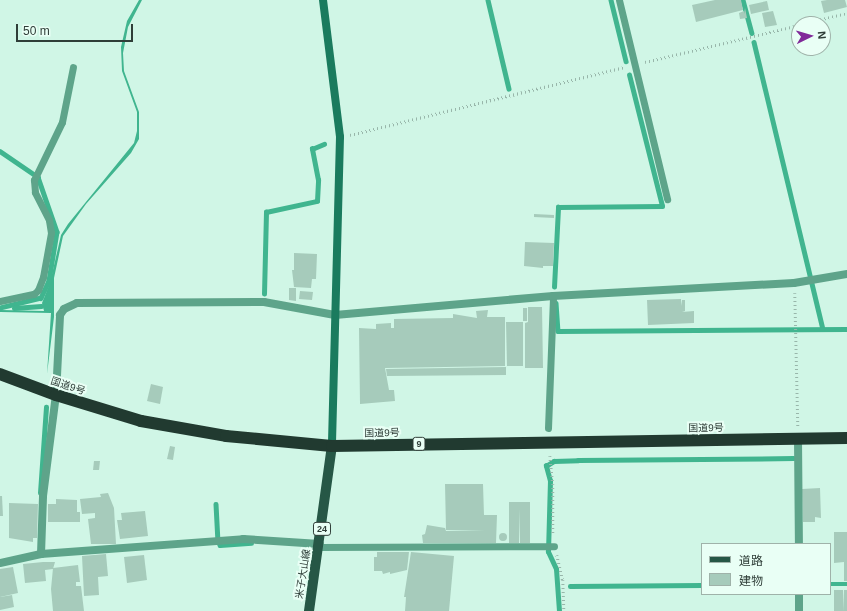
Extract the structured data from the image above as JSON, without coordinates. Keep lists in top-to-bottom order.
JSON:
{
  "streets": {
    "highway": ["国道9号", "9"],
    "main road": ["24", "米子大山線"]
  },
  "crossings": [
    ["国道9号", "米子大山線"]
  ],
  "legend": ["道路", "建物"],
  "scale_bar": "50 m",
  "north": "right"
}
